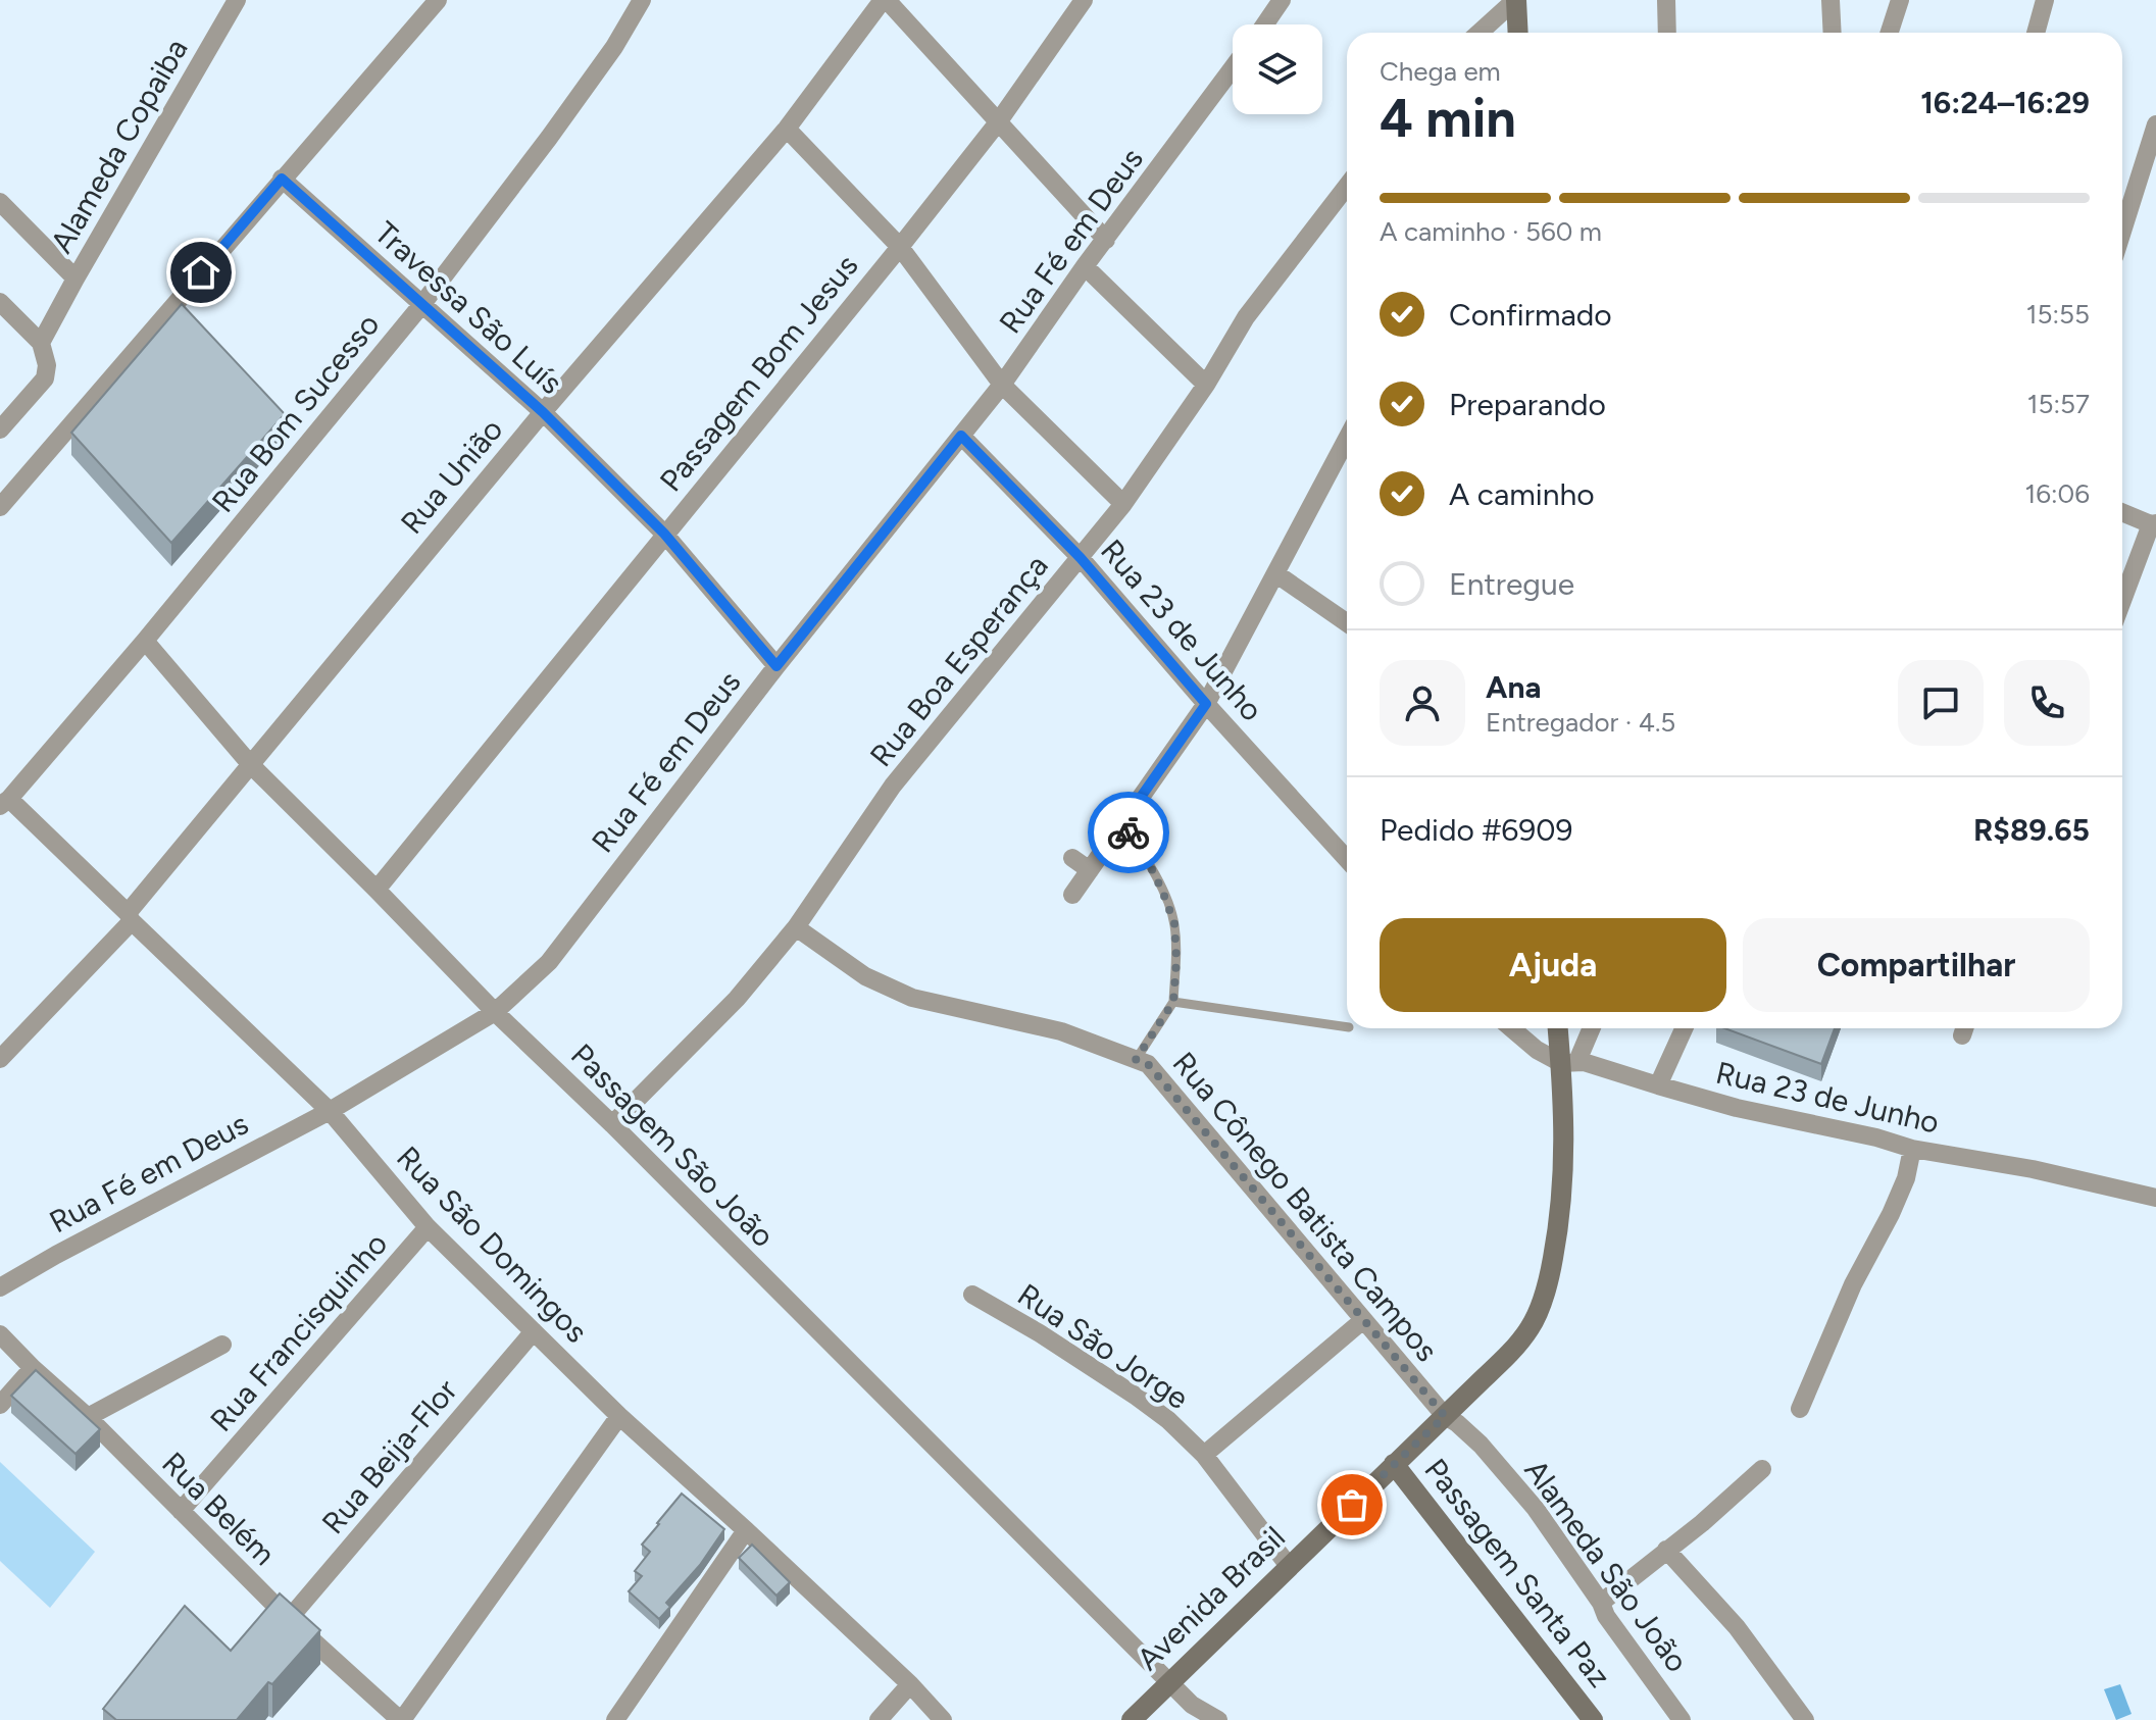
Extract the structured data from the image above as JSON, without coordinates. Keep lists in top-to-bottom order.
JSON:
{
  "streets": {
    "main road": ["Passagem Santa Paz", "Avenida Brasil"],
    "street": [
      "Alameda Copaiba",
      "Rua Fé em Deus",
      "Travessa São Luís",
      "Passagem Bom Jesus",
      "Rua Bom Sucesso",
      "Rua União",
      "Rua 23 de Junho",
      "Rua Boa Esperança",
      "Passagem São João",
      "Rua Cônego Batista Campos",
      "Rua São Domingos",
      "Rua Francisquinho",
      "Rua São Jorge",
      "Rua Beija-Flor",
      "Rua Belém",
      "Alameda São João"
    ]
  },
  "crossings": [
    ["Rua Fé em Deus", "Travessa São Luís"],
    ["Rua Fé em Deus", "Rua 23 de Junho"],
    ["Rua Fé em Deus", "Passagem São João"],
    ["Rua Fé em Deus", "Rua São Domingos"],
    ["Travessa São Luís", "Passagem Bom Jesus"],
    ["Travessa São Luís", "Rua Bom Sucesso"],
    ["Travessa São Luís", "Rua União"],
    ["Passagem Bom Jesus", "Passagem São João"],
    ["Rua Bom Sucesso", "Passagem São João"],
    ["Rua Bom Sucesso", "Rua São Domingos"],
    ["Rua União", "Passagem São João"],
    ["Rua União", "Rua São Domingos"],
    ["Rua 23 de Junho", "Rua Boa Esperança"],
    ["Rua 23 de Junho", "Avenida Brasil"],
    ["Rua Boa Esperança", "Passagem São João"],
    ["Rua Boa Esperança", "Rua Cônego Batista Campos"],
    ["Passagem São João", "Avenida Brasil"],
    ["Rua Cônego Batista Campos", "Alameda São João"],
    ["Rua Cônego Batista Campos", "Avenida Brasil"],
    ["Rua São Domingos", "Rua Francisquinho"],
    ["Rua São Domingos", "Rua Beija-Flor"],
    ["Rua Francisquinho", "Rua Belém"],
    ["Rua São Jorge", "Avenida Brasil"],
    ["Rua Beija-Flor", "Rua Belém"],
    ["Alameda São João", "Avenida Brasil"],
    ["Passagem Santa Paz", "Avenida Brasil"]
  ],
  "page": {
    "heading": ["4 min", "Chega em", "16:24–16:29"],
    "panel": [
      "Ana",
      "Entregador · 4.5",
      "Pedido #6909",
      "R$89.65"
    ],
    "bar": "A caminho · 560 m",
    "list": [
      ["Confirmado", "15:55"],
      ["Preparando", "15:57"],
      ["A caminho", "16:06"],
      "Entregue"
    ],
    "buttons": ["Ajuda", "Compartilhar"]
  }
}
